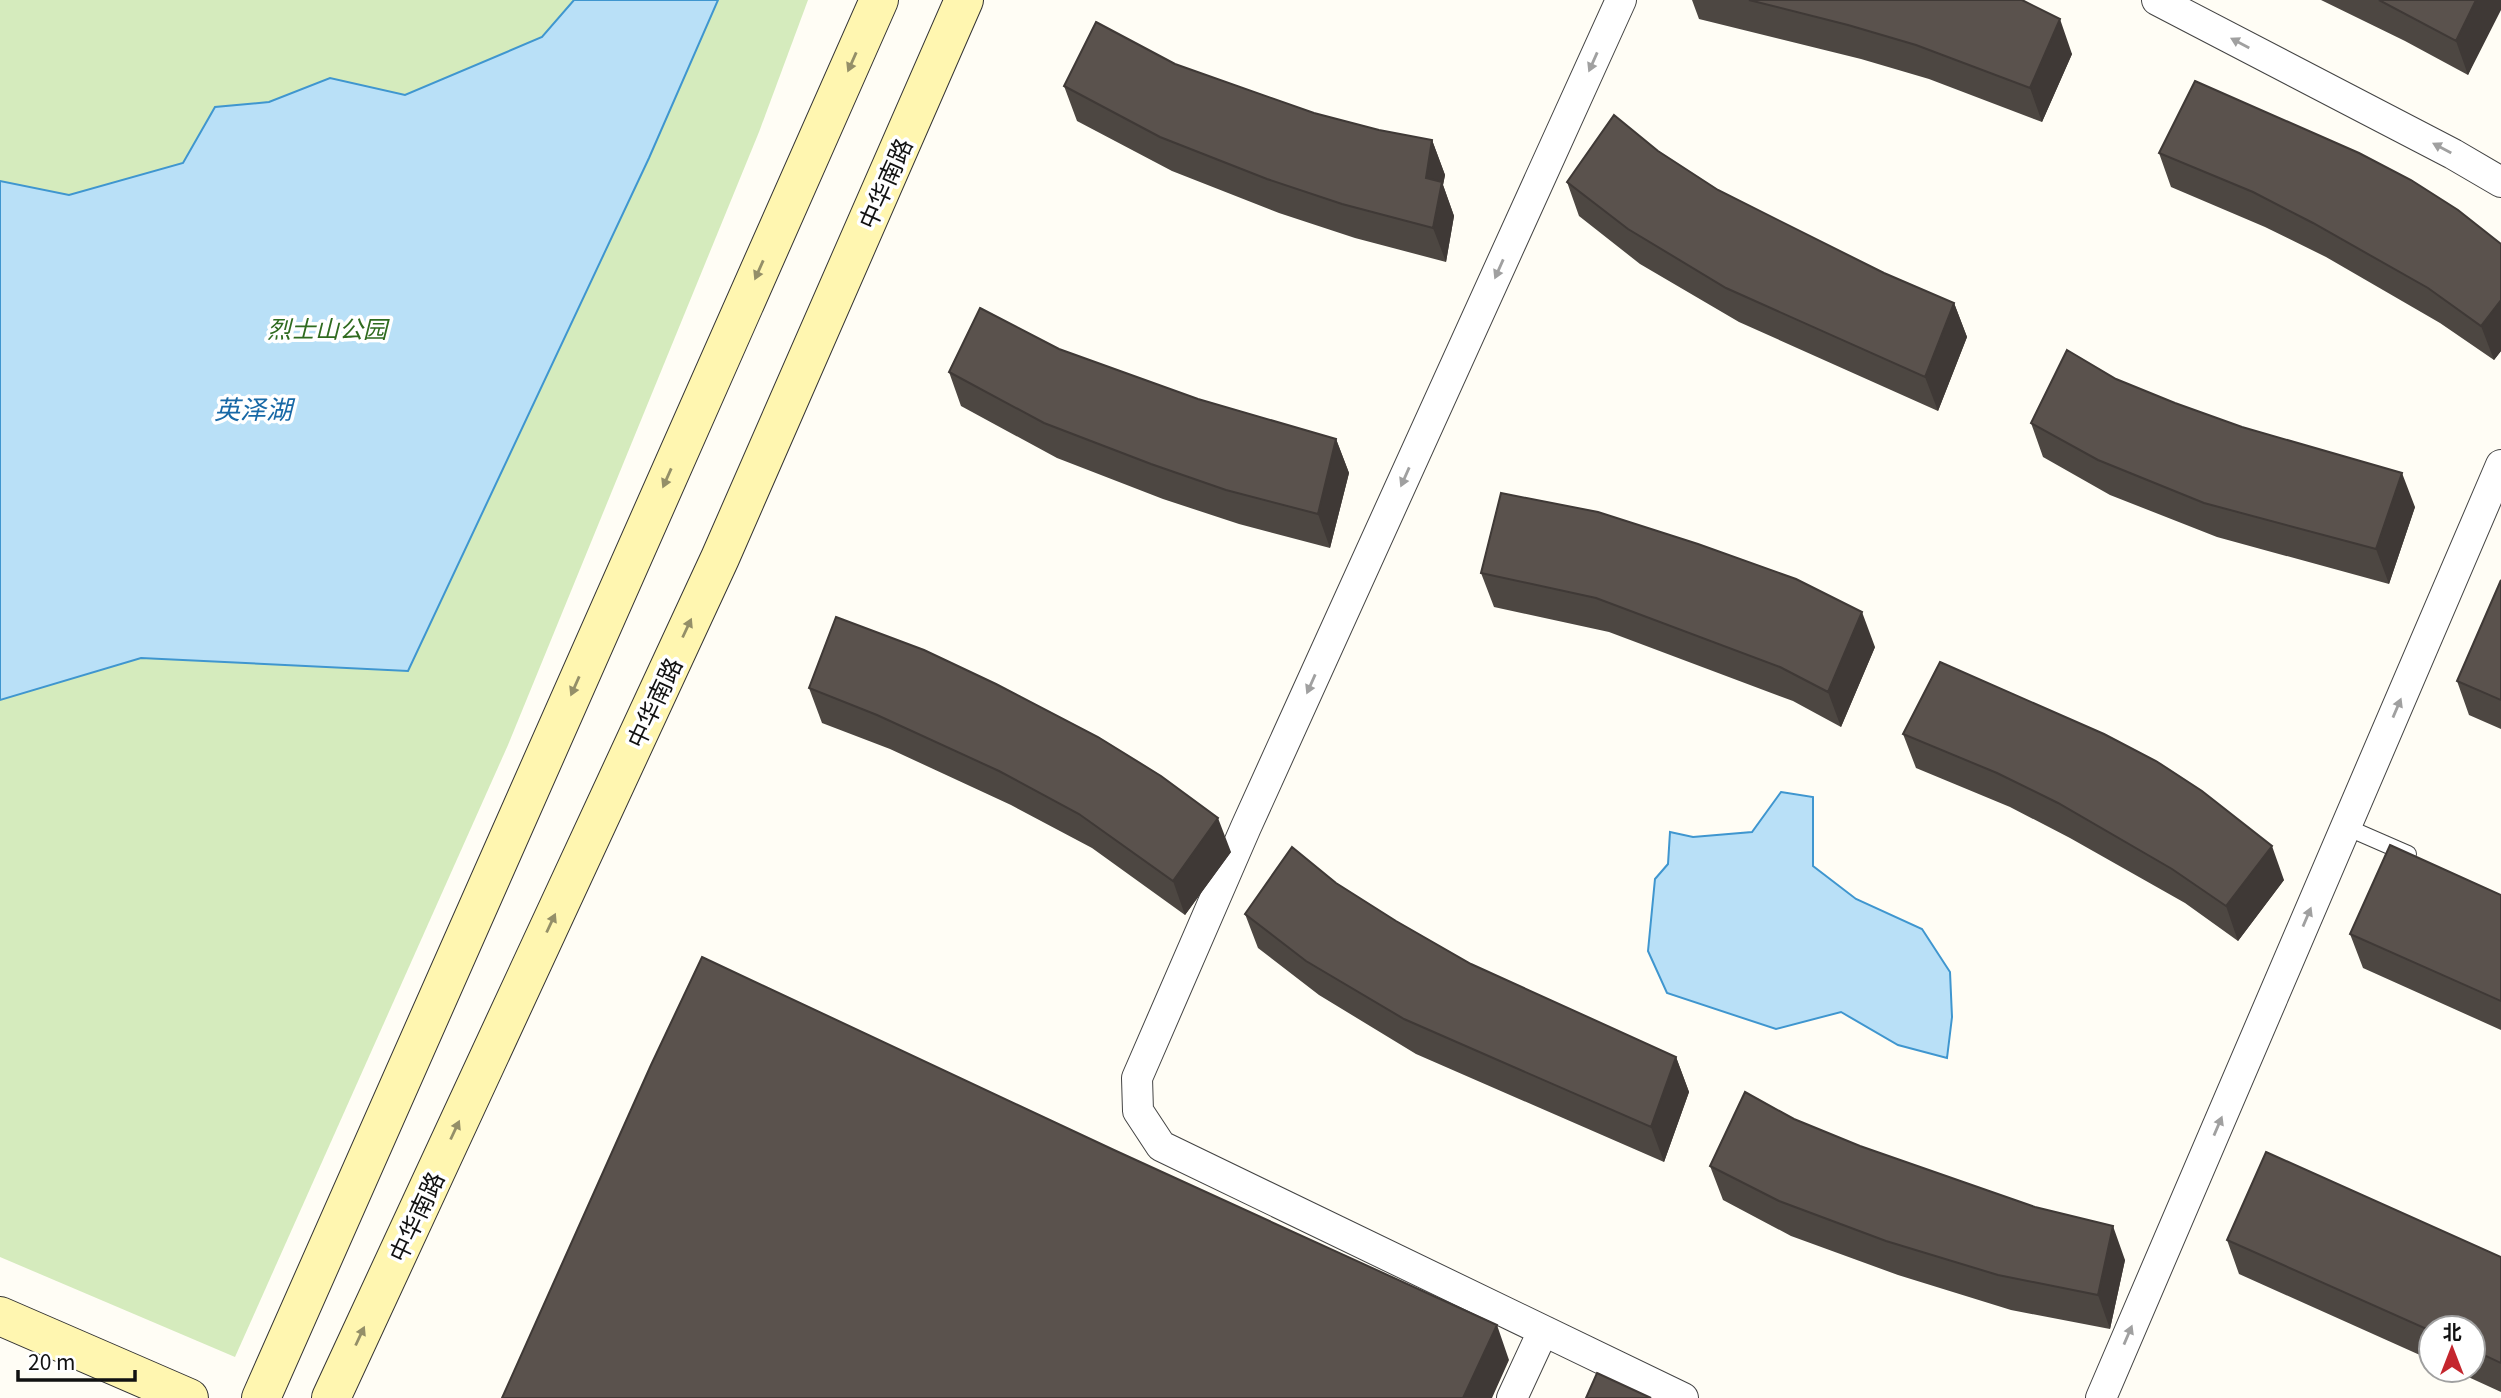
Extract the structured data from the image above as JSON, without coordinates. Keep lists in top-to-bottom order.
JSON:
{
  "streets": {
    "main road": ["中华南路"]
  },
  "water": ["英泽湖"],
  "parks": ["烈士山公园"],
  "scale_bar": "20 m",
  "north": "top"
}
